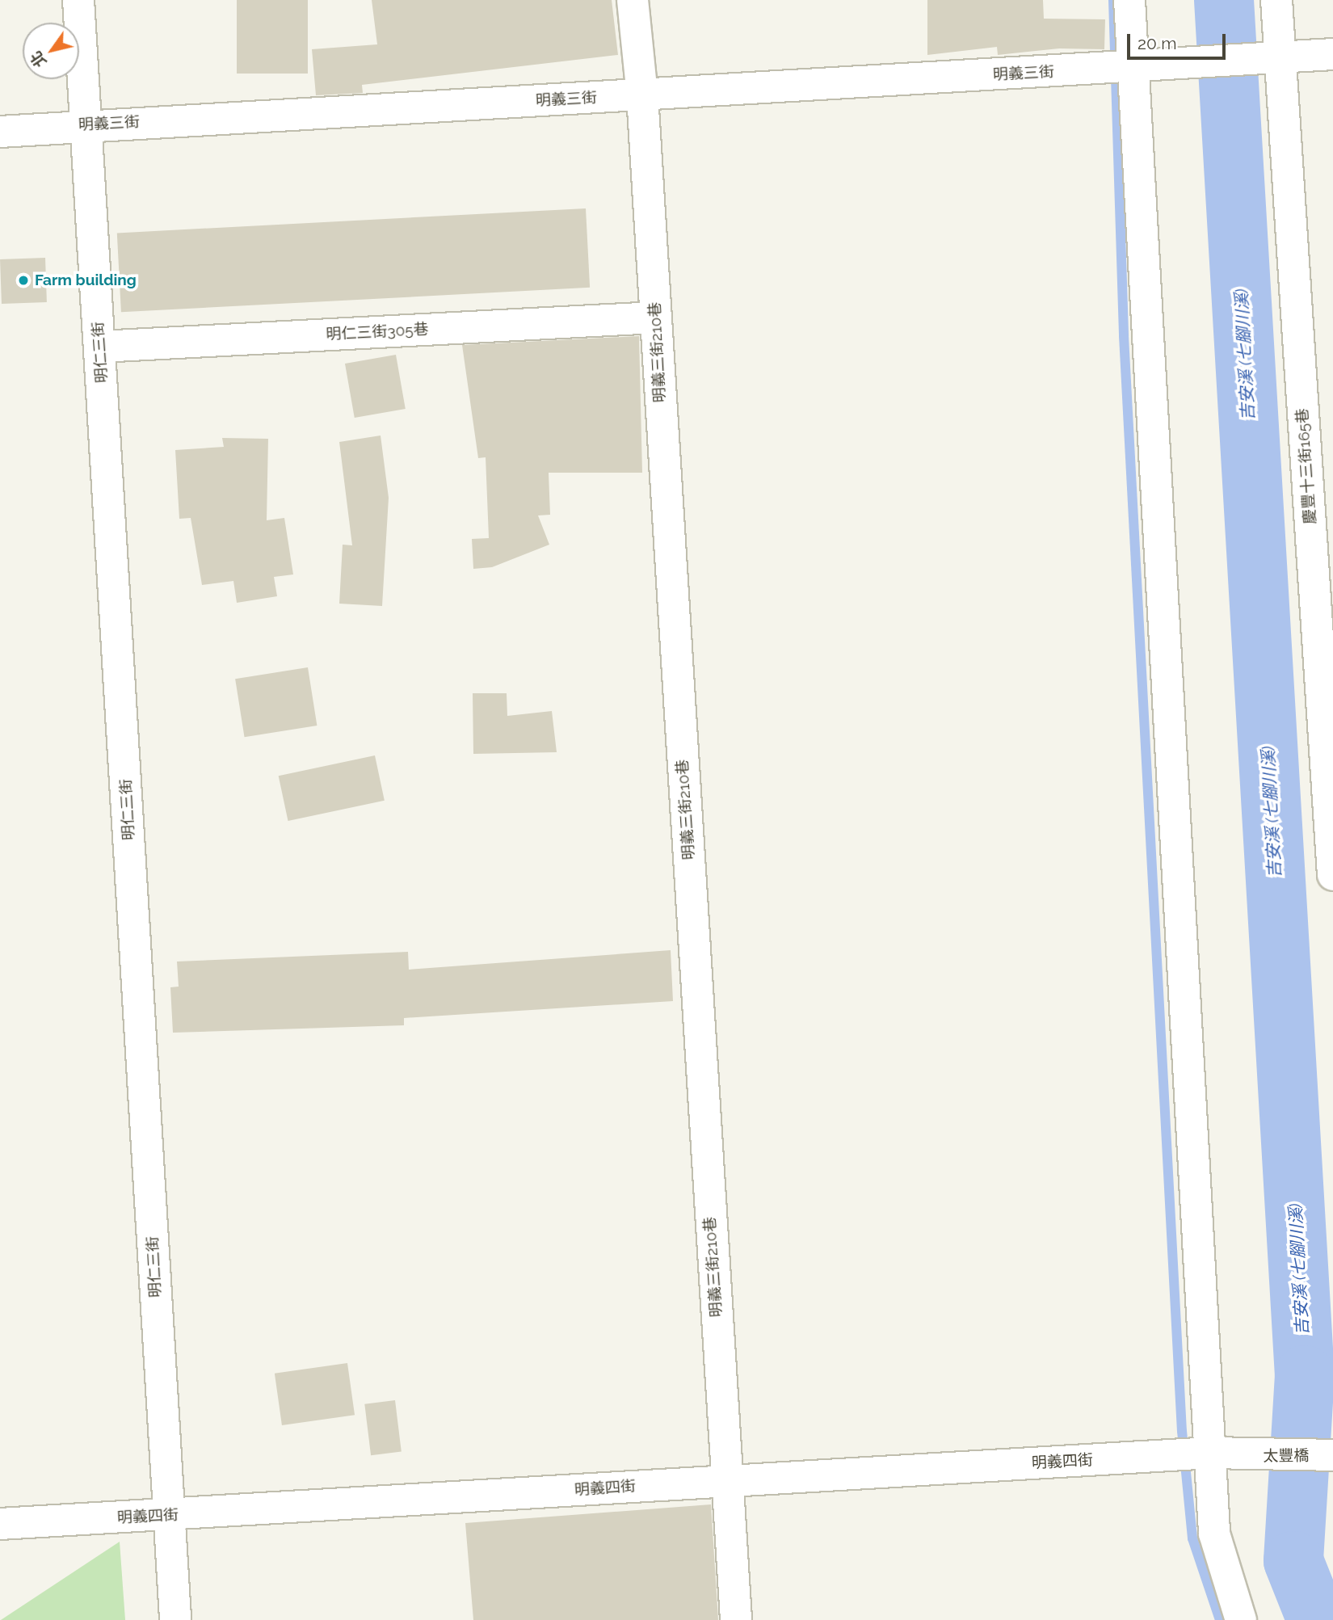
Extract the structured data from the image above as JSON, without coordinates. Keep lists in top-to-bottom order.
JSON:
{
  "streets": {
    "street": [
      "明義三街",
      "明仁三街305巷",
      "明仁三街",
      "明義三街210巷",
      "慶豐十三街165巷",
      "太豐橋",
      "明義四街"
    ]
  },
  "crossings": [
    ["明義三街", "明仁三街"],
    ["明義三街", "明義三街210巷"],
    ["明義三街", "慶豐十三街165巷"],
    ["明仁三街305巷", "明仁三街"],
    ["明仁三街305巷", "明義三街210巷"],
    ["明仁三街", "明義四街"],
    ["明義三街210巷", "明義四街"],
    ["太豐橋", "明義四街"]
  ],
  "water": ["吉安溪 (七腳川溪)"],
  "places": ["Farm building"],
  "scale_bar": "20 m",
  "north": "bottom left"
}
